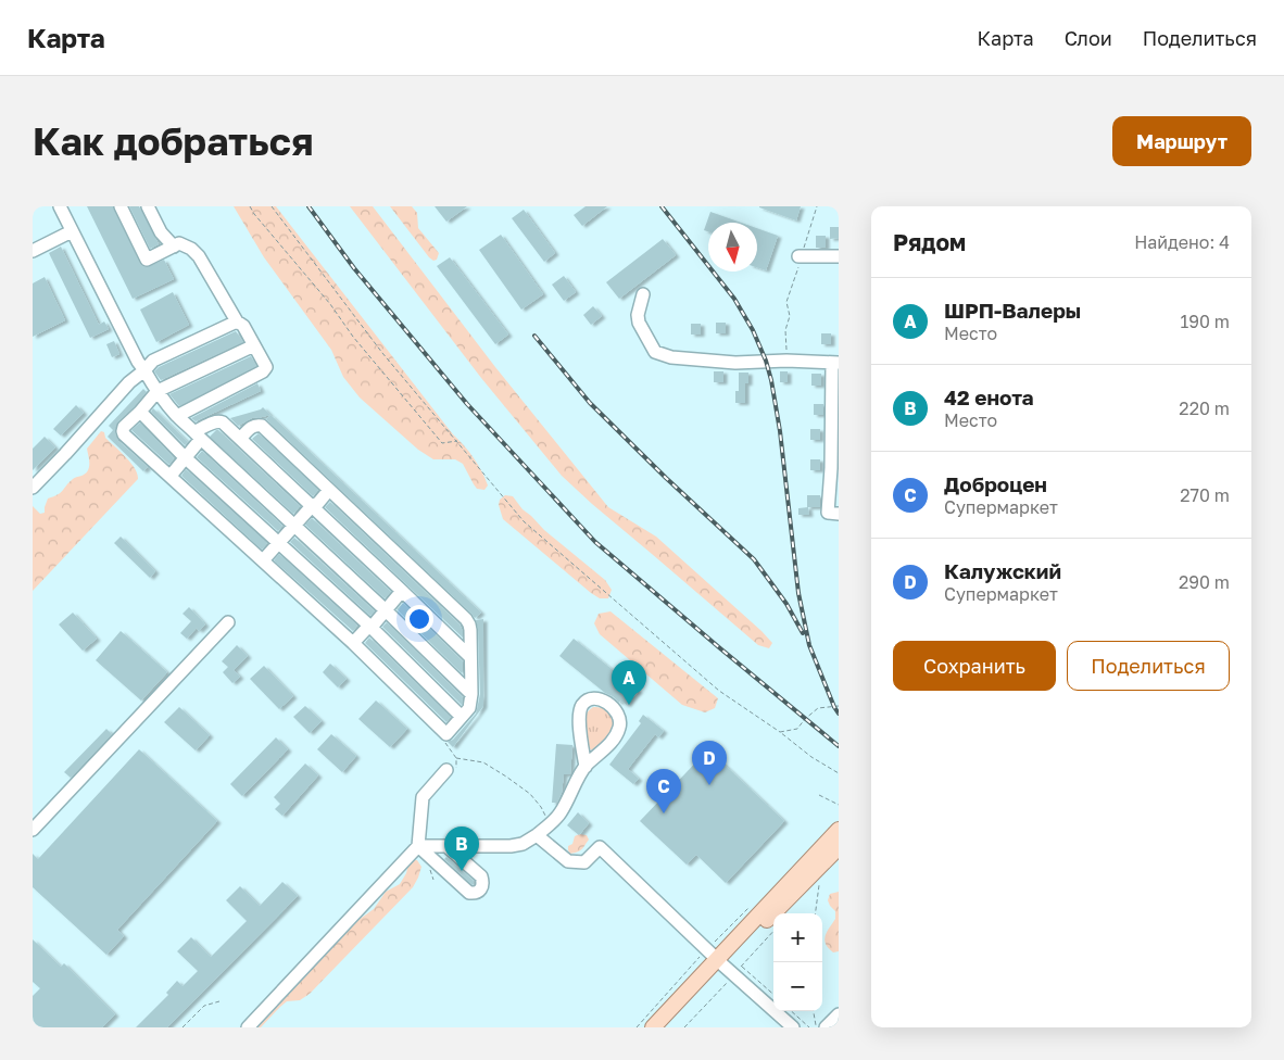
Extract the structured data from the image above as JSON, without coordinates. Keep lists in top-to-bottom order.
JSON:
{
  "north": "bottom",
  "page": {
    "header": "Карта",
    "nav": ["Карта", "Слои", "Поделиться"],
    "buttons": [
      "Маршрут",
      ["Сохранить", "Поделиться"]
    ],
    "title": "Как добраться",
    "heading": ["Рядом", "Найдено: 4"],
    "list": [
      {
        "mark": "A",
        "name": "ШРП-Валеры",
        "note": "Место",
        "value": "190 m"
      },
      {
        "mark": "B",
        "name": "42 енота",
        "note": "Место",
        "value": "220 m"
      },
      {
        "mark": "C",
        "name": "Доброцен",
        "note": "Супермаркет",
        "value": "270 m"
      },
      {
        "mark": "D",
        "name": "Калужский",
        "note": "Супермаркет",
        "value": "290 m"
      }
    ],
    "pins": [
      "A",
      "D",
      "C",
      "B"
    ],
    "map_buttons": ["+", "−"]
  }
}
